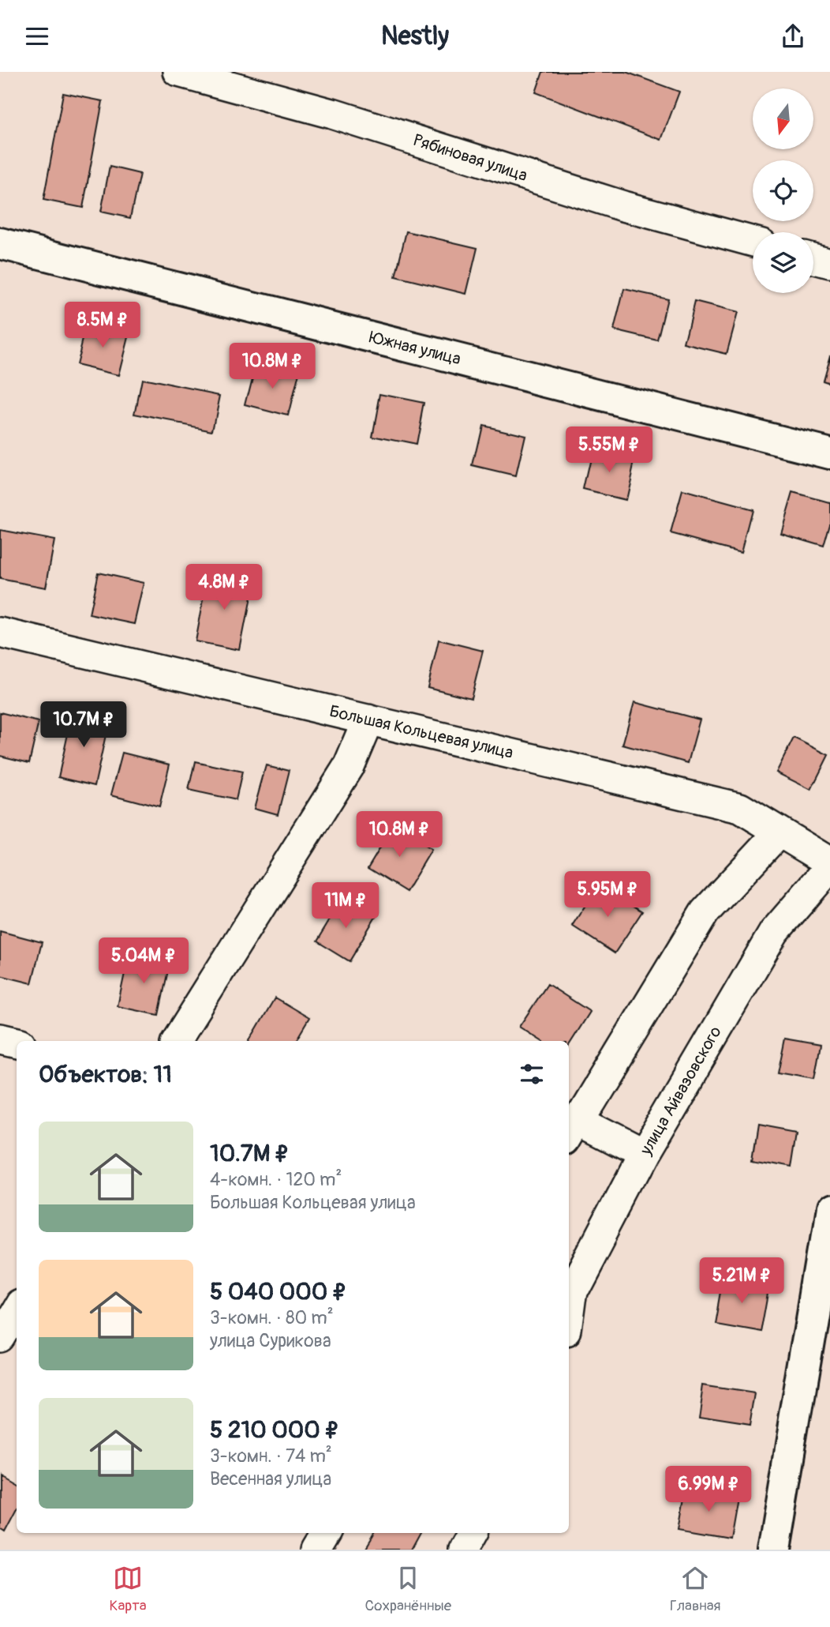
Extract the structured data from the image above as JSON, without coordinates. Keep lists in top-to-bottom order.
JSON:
{
  "streets": {
    "street": [
      "Рябиновая улица",
      "Южная улица",
      "Большая Кольцевая улица",
      "улица Айвазовского"
    ]
  },
  "north": "bottom",
  "page": {
    "header": "Nestly",
    "price": [
      "8.5M ₽",
      "10.8M ₽",
      "5.55M ₽",
      "4.8M ₽",
      "10.7M ₽",
      "10.8M ₽",
      "5.95M ₽",
      "11M ₽",
      "5.04M ₽",
      "5.21M ₽",
      "6.99M ₽"
    ],
    "heading": "Объектов: 11",
    "list": [
      {
        "name": "10.7M ₽",
        "note": "4-комн. · 120 m² · Большая Кольцевая улица"
      },
      {
        "name": "5 040 000 ₽",
        "note": "3-комн. · 80 m² · улица Сурикова"
      },
      {
        "name": "5 210 000 ₽",
        "note": "3-комн. · 74 m² · Весенная улица"
      }
    ],
    "tabs": ["Карта", "Сохранённые", "Главная"]
  }
}
